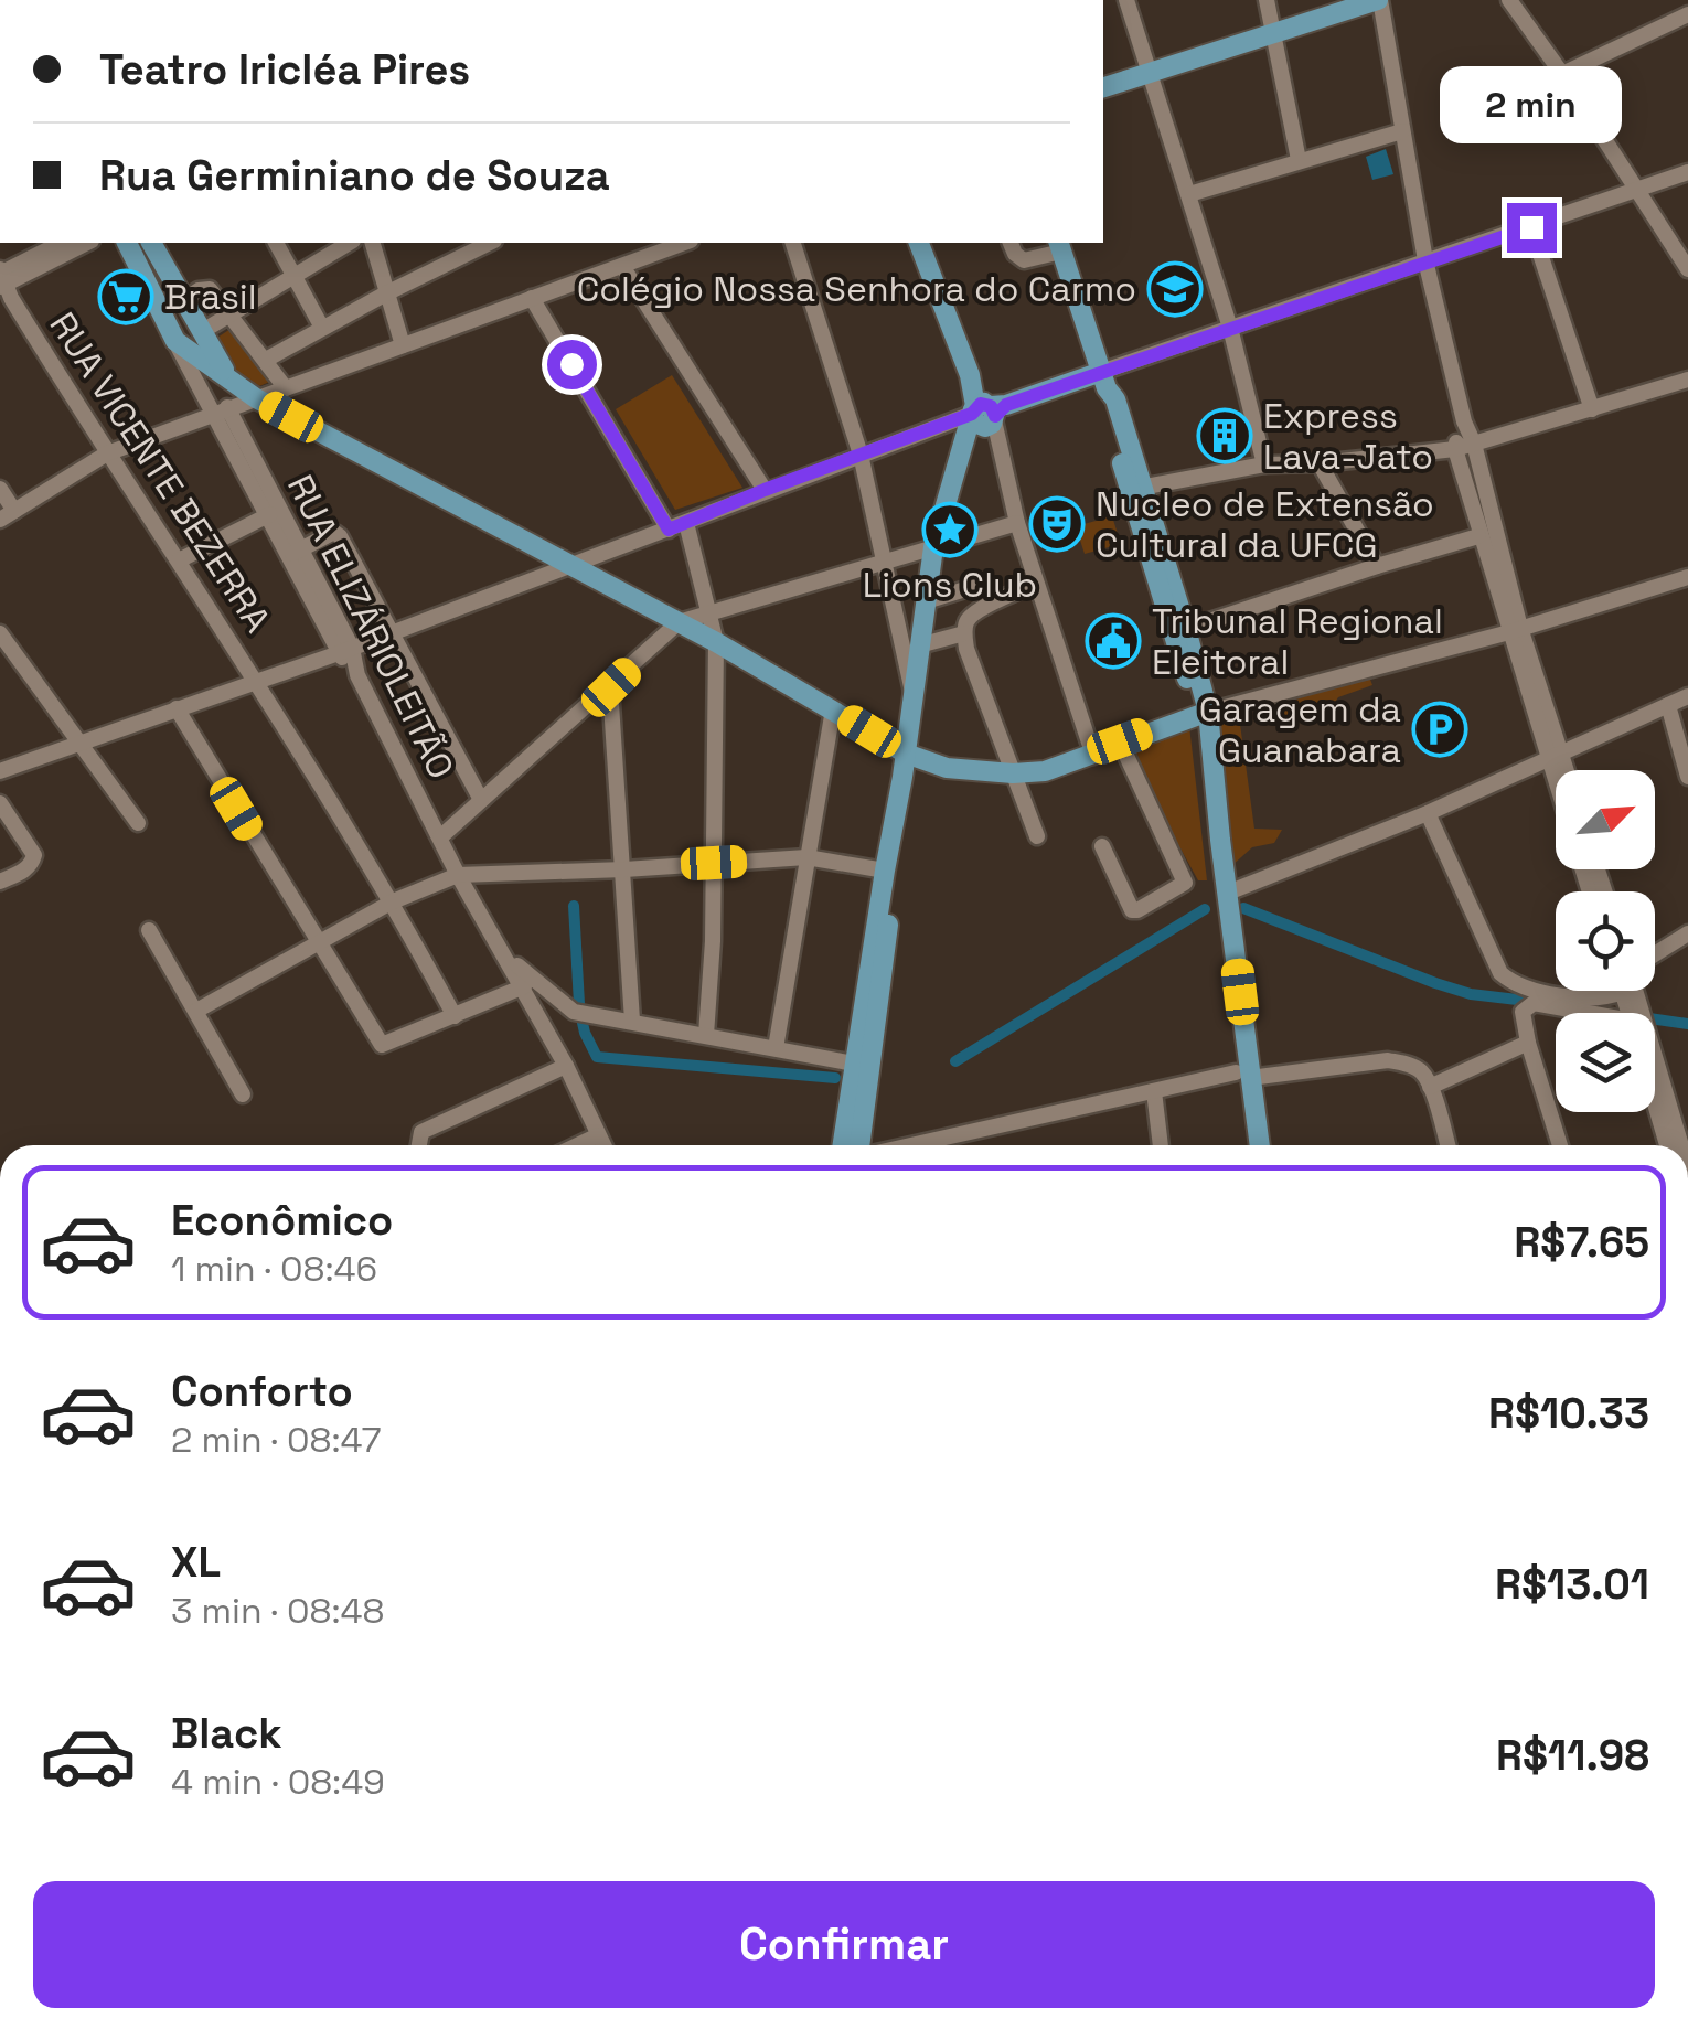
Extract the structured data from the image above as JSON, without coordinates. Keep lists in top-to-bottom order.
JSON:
{
  "streets": {
    "street": ["RUA VICENTE BEZERRA", "RUA ELIZÁRIOLEITÃO"]
  },
  "places": {
    "school or university": ["Colégio Nossa Senhora do Carmo"],
    "supermarket": ["Brasil"],
    "building": ["Express Lava-Jato"],
    "theatre": ["Nucleo de Extensão Cultural da UFCG"],
    "place": ["Lions Club"],
    "public building": ["Tribunal Regional Eleitoral"],
    "parking": ["Garagem da Guanabara"]
  },
  "north": "top right",
  "page": {
    "banner": ["Teatro Iricléa Pires", "Rua Germiniano de Souza"],
    "bubble": "2 min",
    "list": [
      {
        "name": "Econômico",
        "note": "1 min · 08:46",
        "value": "R$7.65"
      },
      {
        "name": "Conforto",
        "note": "2 min · 08:47",
        "value": "R$10.33"
      },
      {
        "name": "XL",
        "note": "3 min · 08:48",
        "value": "R$13.01"
      },
      {
        "name": "Black",
        "note": "4 min · 08:49",
        "value": "R$11.98"
      }
    ],
    "buttons": "Confirmar"
  }
}
